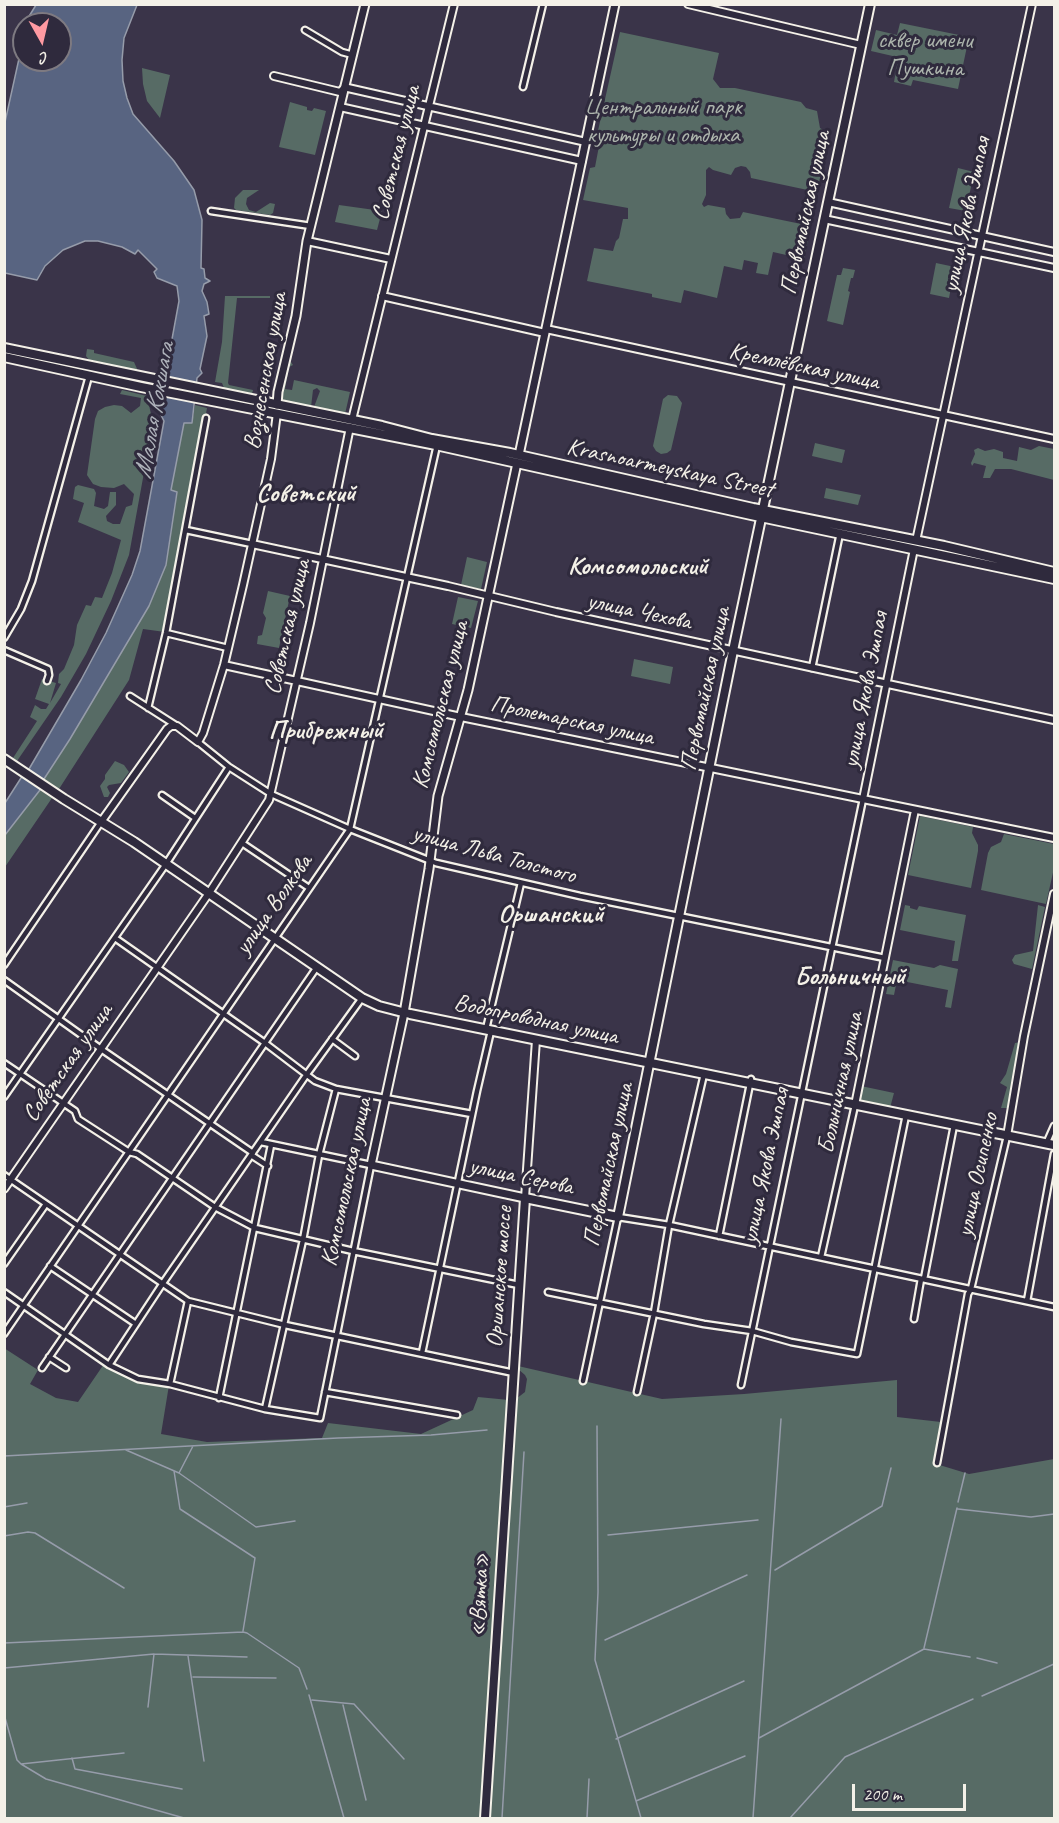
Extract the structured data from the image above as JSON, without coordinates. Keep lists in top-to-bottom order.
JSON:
{
  "streets": {
    "main road": [
      "Первомайская улица",
      "Вознесенская улица",
      "Krasnoarmeyskaya Street",
      "Комсомольская улица",
      "Водопроводная улица",
      "улица Серова",
      "Оршанское шоссе",
      "«Вятка»"
    ],
    "street": [
      "Советская улица",
      "улица Якова Эшпая",
      "Кремлёвская улица",
      "улица Чехова",
      "Пролетарская улица",
      "улица Льва Толстого",
      "улица Волкова",
      "Больничная улица",
      "улица Осипенко"
    ]
  },
  "crossings": [
    ["Советская улица", "Кремлёвская улица"],
    ["Советская улица", "Krasnoarmeyskaya Street"],
    ["Советская улица", "улица Чехова"],
    ["Советская улица", "Пролетарская улица"],
    ["Советская улица", "улица Льва Толстого"],
    ["Советская улица", "Водопроводная улица"],
    ["Первомайская улица", "Кремлёвская улица"],
    ["Первомайская улица", "Krasnoarmeyskaya Street"],
    ["Первомайская улица", "улица Чехова"],
    ["Первомайская улица", "Пролетарская улица"],
    ["Первомайская улица", "улица Льва Толстого"],
    ["Первомайская улица", "Водопроводная улица"],
    ["Первомайская улица", "улица Серова"],
    ["улица Якова Эшпая", "Кремлёвская улица"],
    ["улица Якова Эшпая", "Krasnoarmeyskaya Street"],
    ["улица Якова Эшпая", "улица Чехова"],
    ["улица Якова Эшпая", "Пролетарская улица"],
    ["улица Якова Эшпая", "улица Льва Толстого"],
    ["улица Якова Эшпая", "Водопроводная улица"],
    ["улица Якова Эшпая", "улица Серова"],
    ["Кремлёвская улица", "Комсомольская улица"],
    ["Вознесенская улица", "Krasnoarmeyskaya Street"],
    ["Вознесенская улица", "улица Чехова"],
    ["Вознесенская улица", "Пролетарская улица"],
    ["Вознесенская улица", "улица Льва Толстого"],
    ["Krasnoarmeyskaya Street", "Комсомольская улица"],
    ["Krasnoarmeyskaya Street", "улица Волкова"],
    ["улица Чехова", "Комсомольская улица"],
    ["улица Чехова", "улица Волкова"],
    ["Комсомольская улица", "Пролетарская улица"],
    ["Комсомольская улица", "улица Льва Толстого"],
    ["Комсомольская улица", "Водопроводная улица"],
    ["Комсомольская улица", "улица Серова"],
    ["Пролетарская улица", "улица Волкова"],
    ["Пролетарская улица", "Больничная улица"],
    ["улица Льва Толстого", "улица Волкова"],
    ["улица Льва Толстого", "Больничная улица"],
    ["улица Волкова", "Водопроводная улица"],
    ["Водопроводная улица", "Больничная улица"],
    ["Водопроводная улица", "улица Осипенко"],
    ["Водопроводная улица", "Оршанское шоссе"],
    ["Больничная улица", "улица Серова"],
    ["улица Осипенко", "улица Серова"],
    ["улица Серова", "Оршанское шоссе"],
    ["Оршанское шоссе", "«Вятка»"]
  ],
  "districts": [
    "Советский",
    "Комсомольский",
    "Прибрежный",
    "Оршанский",
    "Больничный"
  ],
  "water": ["Малая Кокшага"],
  "parks": ["сквер имени Пушкина", "Центральный парк культуры и отдыха"],
  "scale_bar": "200 m",
  "north": "bottom"
}
